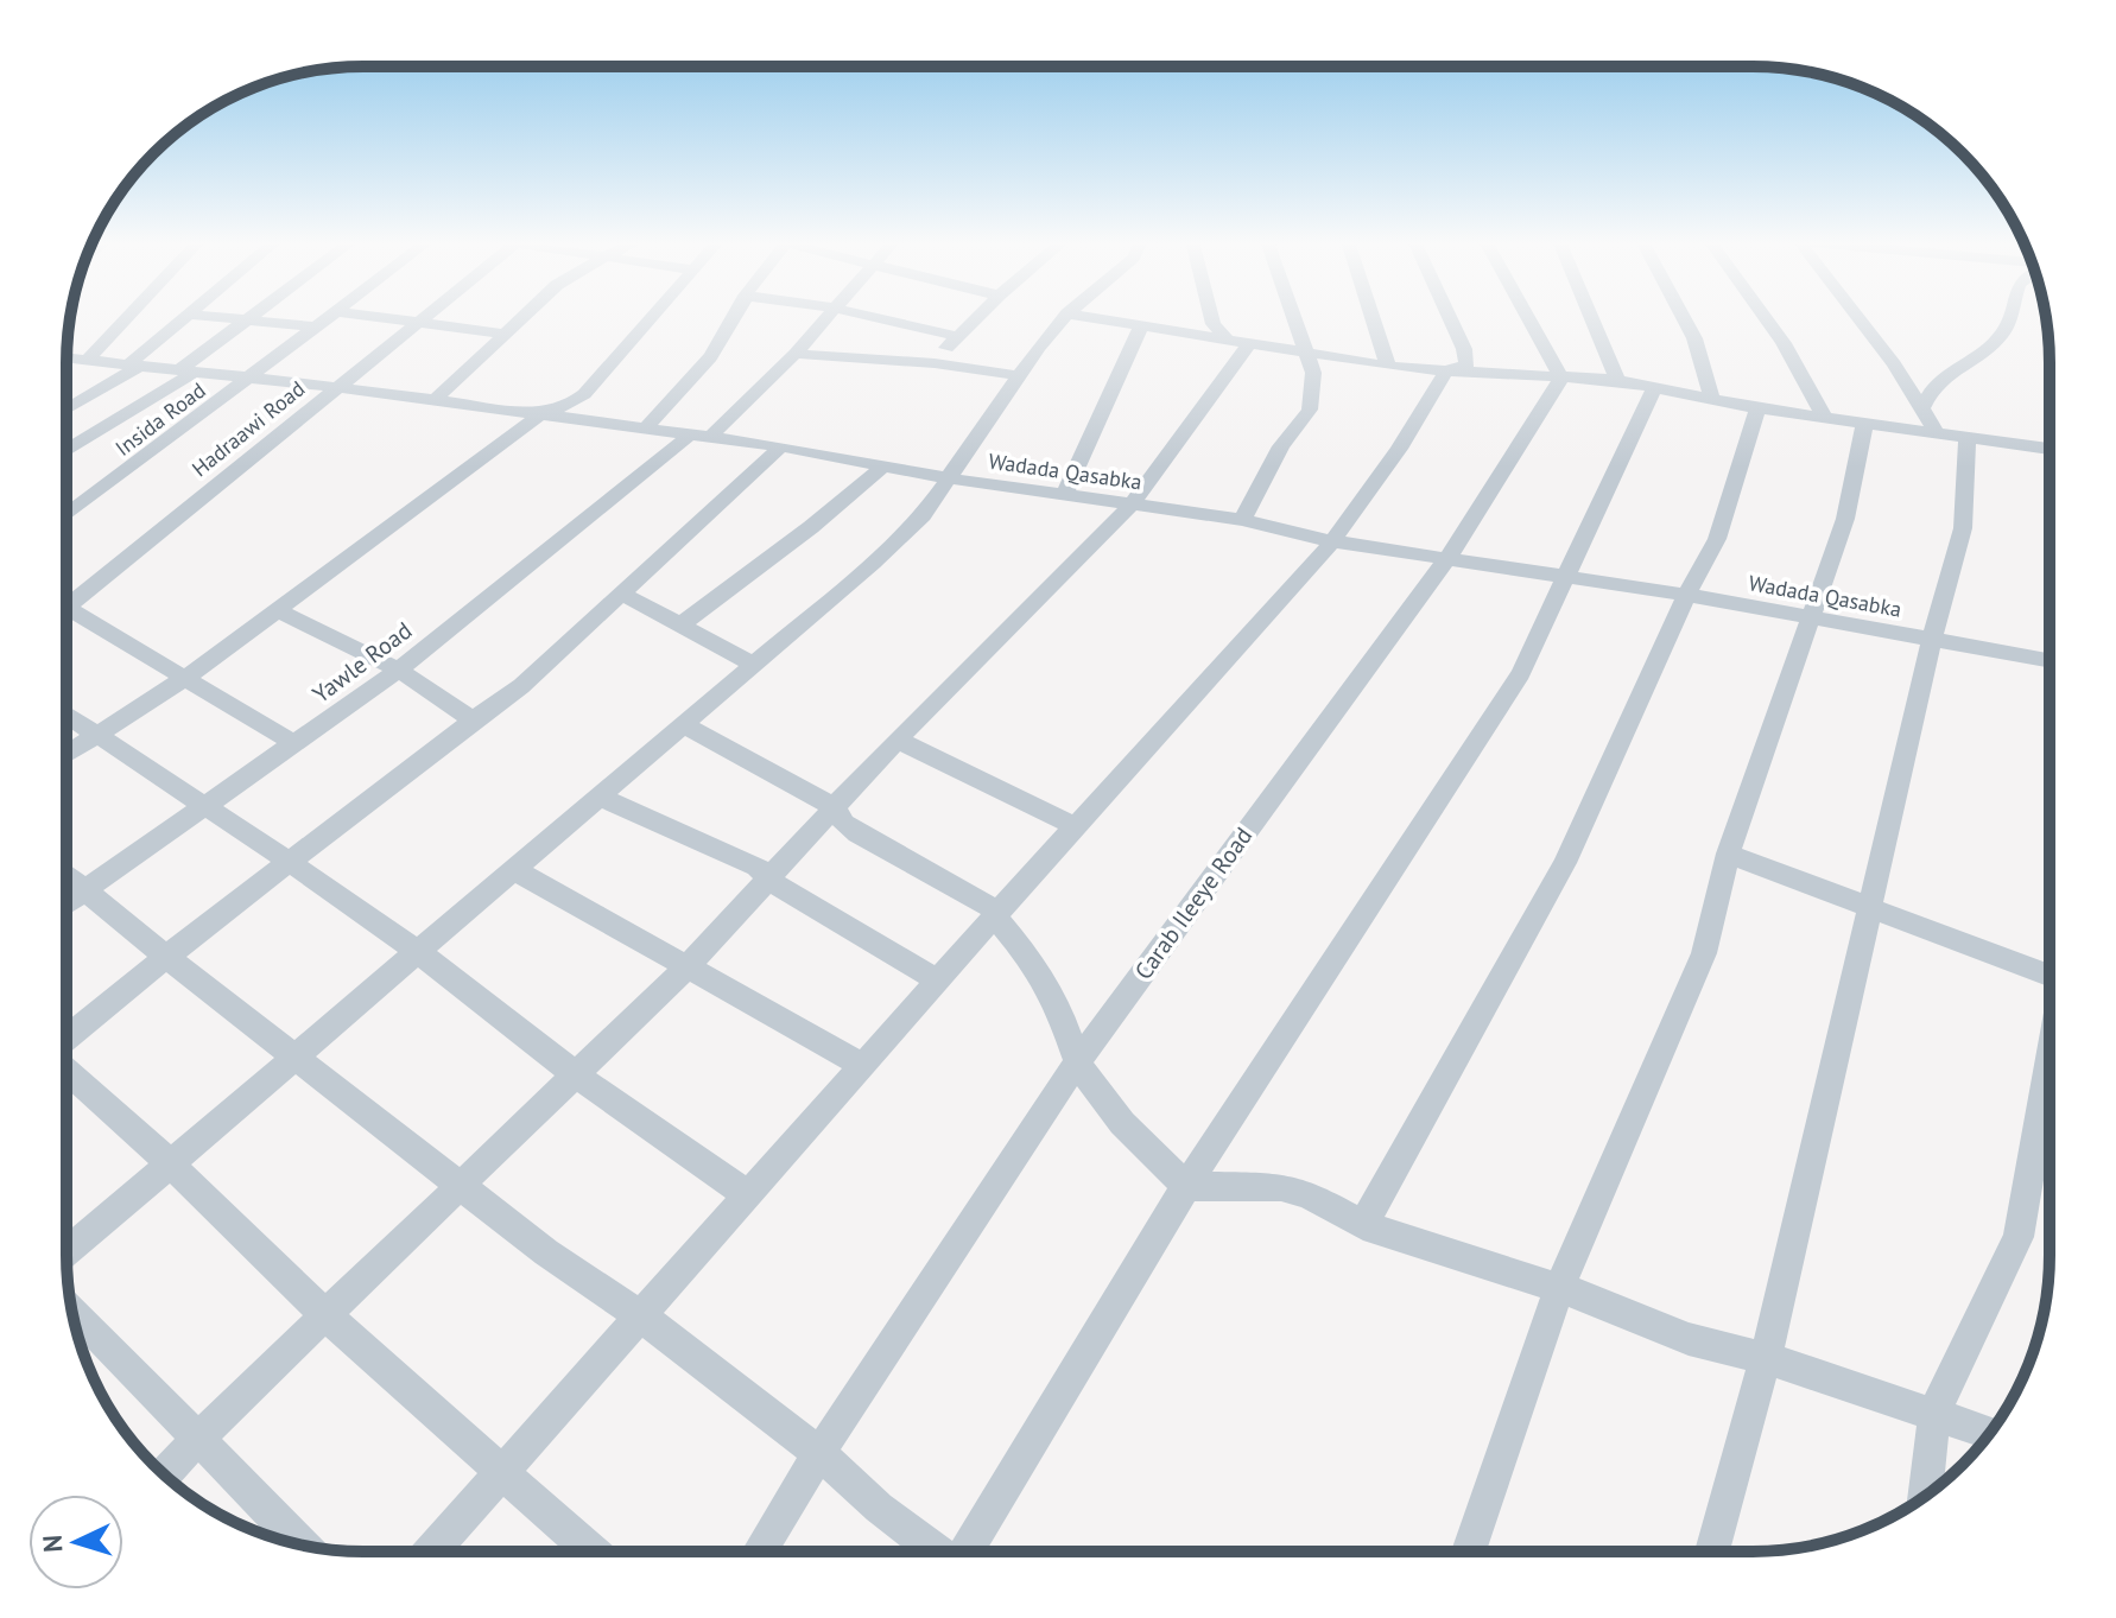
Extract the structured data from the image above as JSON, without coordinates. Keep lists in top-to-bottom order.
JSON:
{
  "streets": {
    "street": [
      "Insida Road",
      "Hadraawi Road",
      "Wadada Qasabka",
      "Yawle Road",
      "Carab Ileeye Road"
    ]
  },
  "crossings": [
    ["Insida Road", "Wadada Qasabka"],
    ["Hadraawi Road", "Wadada Qasabka"],
    ["Wadada Qasabka", "Yawle Road"],
    ["Wadada Qasabka", "Carab Ileeye Road"]
  ],
  "north": "left"
}
